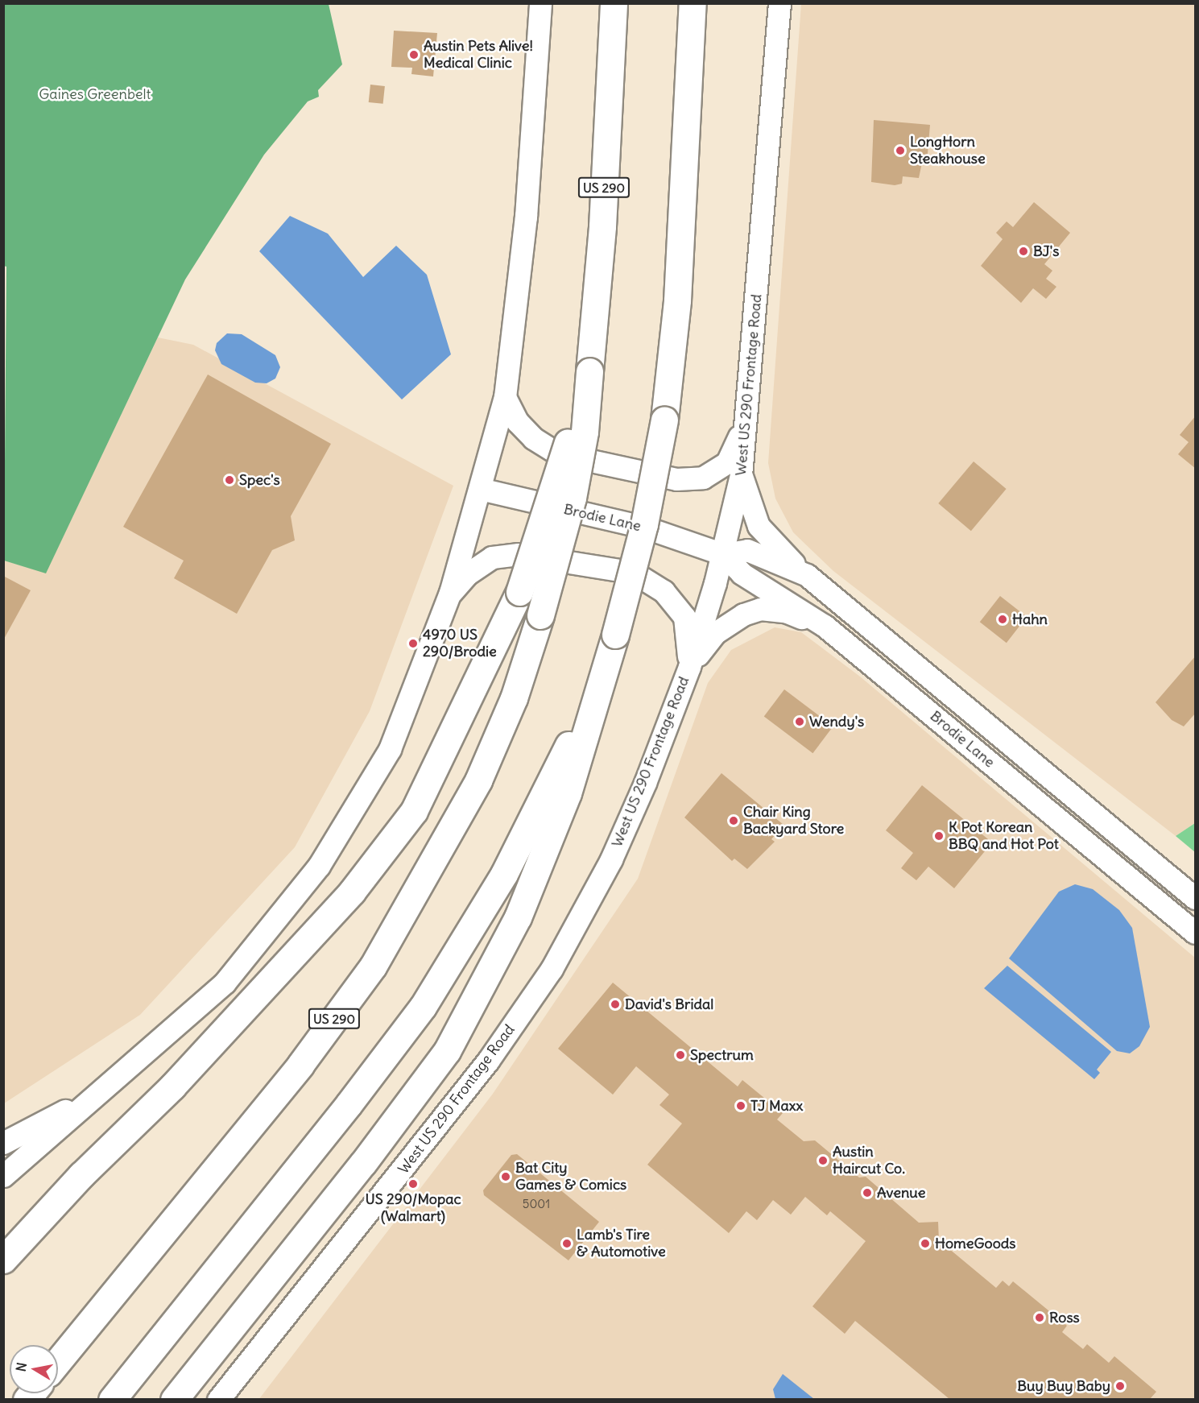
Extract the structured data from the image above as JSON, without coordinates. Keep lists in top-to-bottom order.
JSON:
{
  "streets": {
    "highway": ["US 290"],
    "main road": ["West US 290 Frontage Road", "Brodie Lane"]
  },
  "crossings": [
    ["West US 290 Frontage Road", "Brodie Lane"]
  ],
  "parks": ["Gaines Greenbelt"],
  "places": [
    "Austin Pets Alive! Medical Clinic",
    "LongHorn Steakhouse",
    "BJ's",
    "Spec's",
    "Hahn",
    "4970 US 290/Brodie",
    "Wendy's",
    "Chair King Backyard Store",
    "K Pot Korean BBQ and Hot Pot",
    "David's Bridal",
    "Spectrum",
    "TJ Maxx",
    "Austin Haircut Co.",
    "Bat City Games & Comics",
    "US 290/Mopac (Walmart)",
    "Avenue",
    "Lamb's Tire & Automotive",
    "HomeGoods",
    "Ross",
    "Buy Buy Baby"
  ],
  "house_numbers": ["5001"],
  "north": "left"
}
